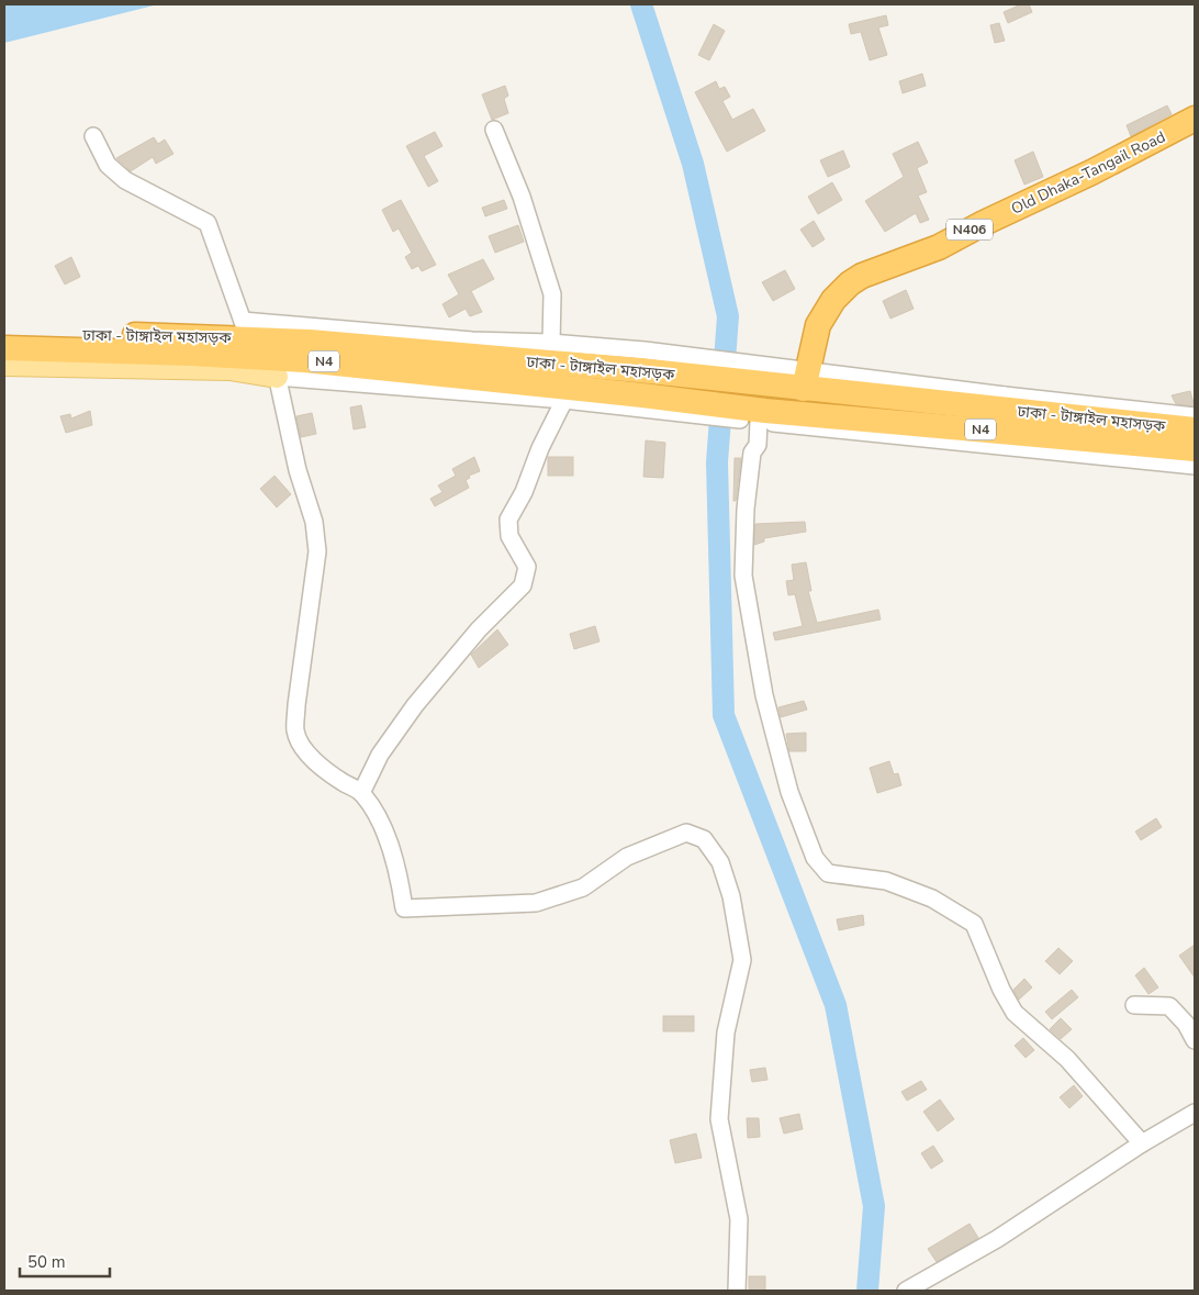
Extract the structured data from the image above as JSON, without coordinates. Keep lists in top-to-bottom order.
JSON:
{
  "streets": {
    "highway": [
      "Old Dhaka-Tangail Road",
      "N406",
      "ঢাকা - টাঙ্গাইল মহাসড়ক",
      "N4"
    ]
  },
  "crossings": [
    ["Old Dhaka-Tangail Road", "ঢাকা - টাঙ্গাইল মহাসড়ক"],
    ["ঢাকা - টাঙ্গাইল মহাসড়ক", "N4"]
  ],
  "scale_bar": "50 m"
}
